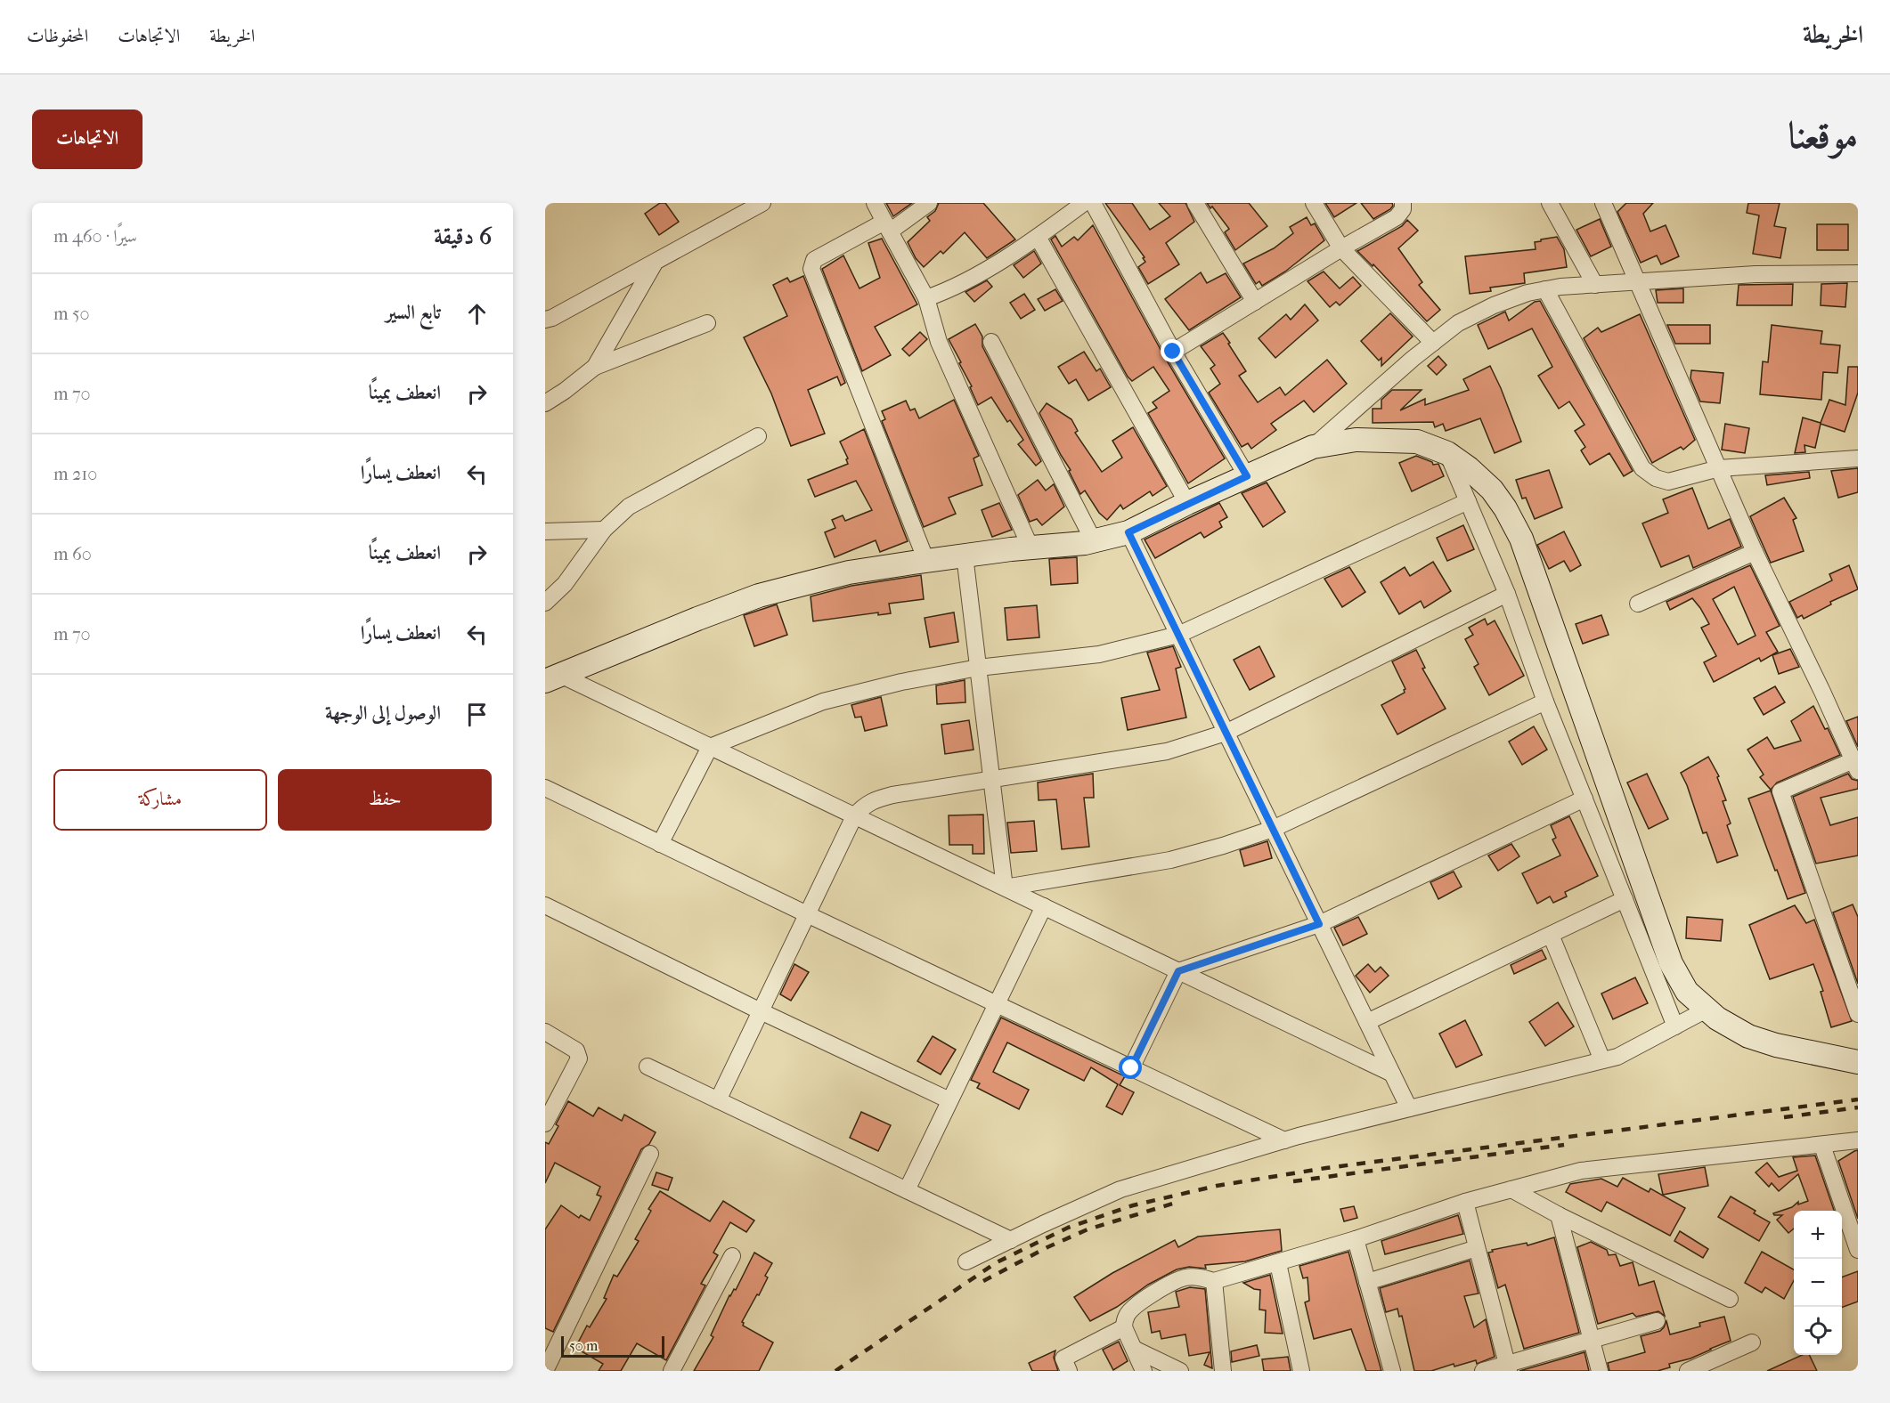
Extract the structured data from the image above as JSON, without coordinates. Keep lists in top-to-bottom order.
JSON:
{
  "scale_bar": "50 m",
  "page": {
    "header": "الخريطة",
    "nav": ["الخريطة", "الاتجاهات", "المحفوظات"],
    "title": "موقعنا",
    "buttons": [
      "الاتجاهات",
      ["حفظ", "مشاركة"]
    ],
    "heading": ["6 دقيقة", "سيرًا · 460 m"],
    "list": [
      ["تابع السير", "50 m"],
      ["انعطف يمينًا", "70 m"],
      ["انعطف يسارًا", "210 m"],
      ["انعطف يمينًا", "60 m"],
      ["انعطف يسارًا", "70 m"],
      "الوصول إلى الوجهة"
    ],
    "map_buttons": ["+", "−"],
    "scale": "50 m"
  }
}
